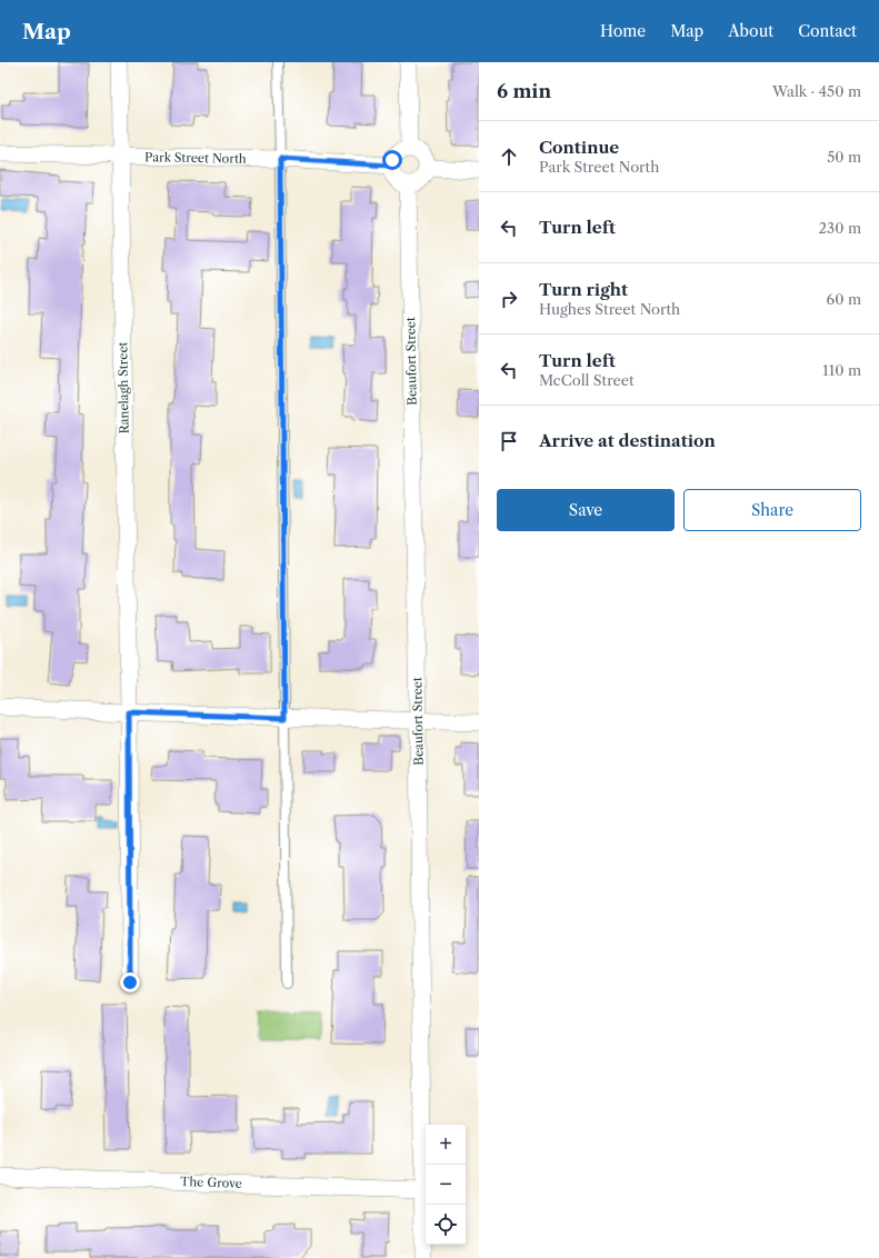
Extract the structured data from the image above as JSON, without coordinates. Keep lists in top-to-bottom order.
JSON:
{
  "streets": {
    "street": [
      "Park Street North",
      "Beaufort Street",
      "Ranelagh Street",
      "The Grove"
    ]
  },
  "crossings": [
    ["Park Street North", "Beaufort Street"],
    ["Park Street North", "Ranelagh Street"],
    ["Beaufort Street", "The Grove"]
  ],
  "page": {
    "header": "Map",
    "nav": [
      "Home",
      "Map",
      "About",
      "Contact"
    ],
    "heading": ["6 min", "Walk · 450 m"],
    "list": [
      ["Continue", "Park Street North", "50 m"],
      ["Turn left", "230 m"],
      ["Turn right", "Hughes Street North", "60 m"],
      ["Turn left", "McColl Street", "110 m"],
      "Arrive at destination"
    ],
    "buttons": ["Save", "Share"],
    "map_buttons": ["+", "−"]
  }
}
